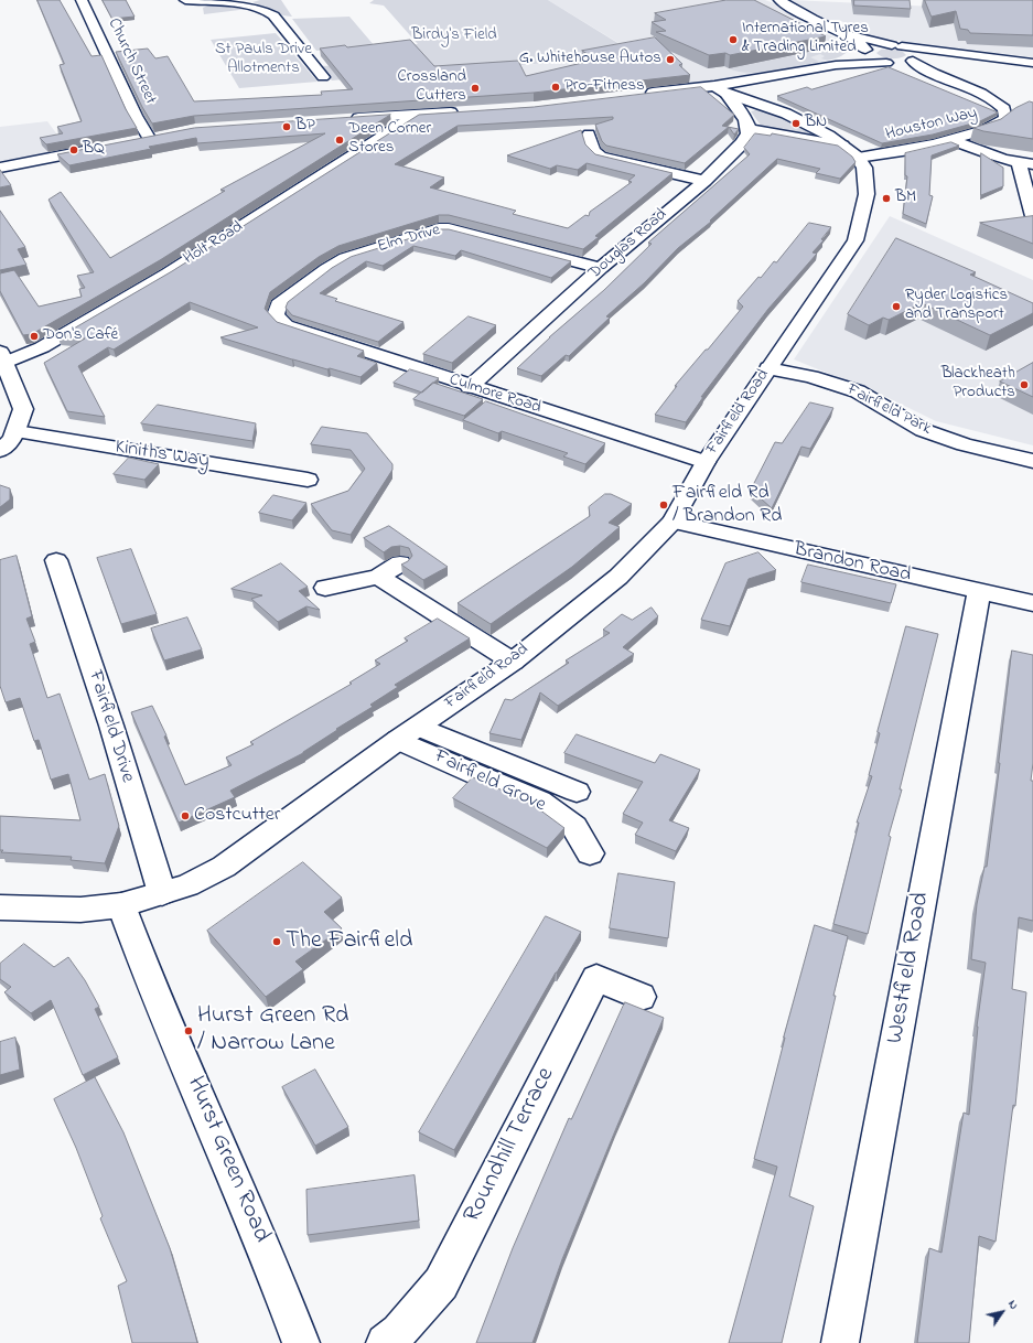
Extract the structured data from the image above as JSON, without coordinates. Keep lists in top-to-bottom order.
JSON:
{
  "streets": {
    "street": [
      "Church Street",
      "Houston Way",
      "Elm Drive",
      "Holt Road",
      "Douglas Road",
      "Culmore Road",
      "Fairfield Park",
      "Fairfield Road",
      "Kiniths Way",
      "Brandon Road",
      "Fairfield Drive",
      "Fairfield Grove",
      "Westfield Road",
      "Roundhill Terrace",
      "Hurst Green Road"
    ]
  },
  "crossings": [
    ["Houston Way", "Douglas Road"],
    ["Houston Way", "Fairfield Road"],
    ["Elm Drive", "Douglas Road"],
    ["Elm Drive", "Culmore Road"],
    ["Douglas Road", "Culmore Road"],
    ["Culmore Road", "Fairfield Road"],
    ["Fairfield Park", "Fairfield Road"],
    ["Fairfield Road", "Brandon Road"],
    ["Fairfield Road", "Fairfield Drive"],
    ["Fairfield Road", "Fairfield Grove"],
    ["Fairfield Road", "Hurst Green Road"],
    ["Brandon Road", "Westfield Road"]
  ],
  "parks": ["Birdy's Field", "St Pauls Drive Allotments"],
  "places": [
    "International Tyres & Trading Limited",
    "G. Whitehouse Autos",
    "Pro-Fitness",
    "Crossland Cutters",
    "BN",
    "BP",
    "Deen Corner Stores",
    "BQ",
    "BM",
    "Ryder Logistics and Transport",
    "Don's Café",
    "Blackheath Products",
    "Fairfield Rd / Brandon Rd",
    "Costcutter",
    "The Fairfield",
    "Hurst Green Rd / Narrow Lane"
  ],
  "north": "top right"
}
